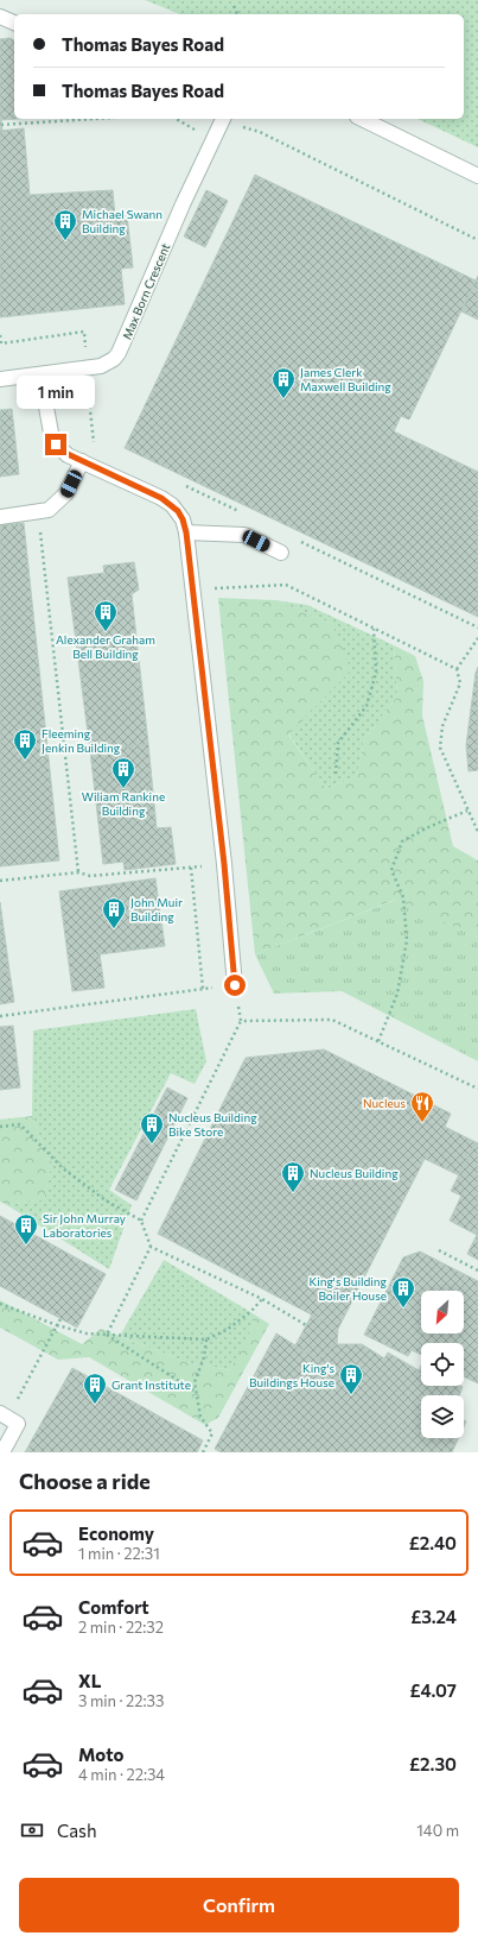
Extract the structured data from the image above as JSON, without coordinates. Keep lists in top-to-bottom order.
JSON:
{
  "streets": {
    "lane": ["Max Born Crescent"]
  },
  "places": {
    "building": [
      "Michael Swann Building",
      "James Clerk Maxwell Building",
      "Alexander Graham Bell Building",
      "Fleeming Jenkin Building",
      "Wiliam Rankine Building",
      "John Muir Building",
      "Nucleus Building Bike Store",
      "Nucleus Building",
      "Sir John Murray Laboratories",
      "King's Building Boiler House",
      "King's Buildings House",
      "Grant Institute"
    ],
    "restaurant": ["Nucleus"]
  },
  "north": "bottom left",
  "page": {
    "banner": ["Thomas Bayes Road", "Thomas Bayes Road"],
    "bubble": "1 min",
    "heading": "Choose a ride",
    "list": [
      {
        "name": "Economy",
        "note": "1 min · 22:31",
        "value": "£2.40"
      },
      {
        "name": "Comfort",
        "note": "2 min · 22:32",
        "value": "£3.24"
      },
      {
        "name": "XL",
        "note": "3 min · 22:33",
        "value": "£4.07"
      },
      {
        "name": "Moto",
        "note": "4 min · 22:34",
        "value": "£2.30"
      }
    ],
    "pay": ["Cash", "140 m"],
    "buttons": "Confirm"
  }
}
